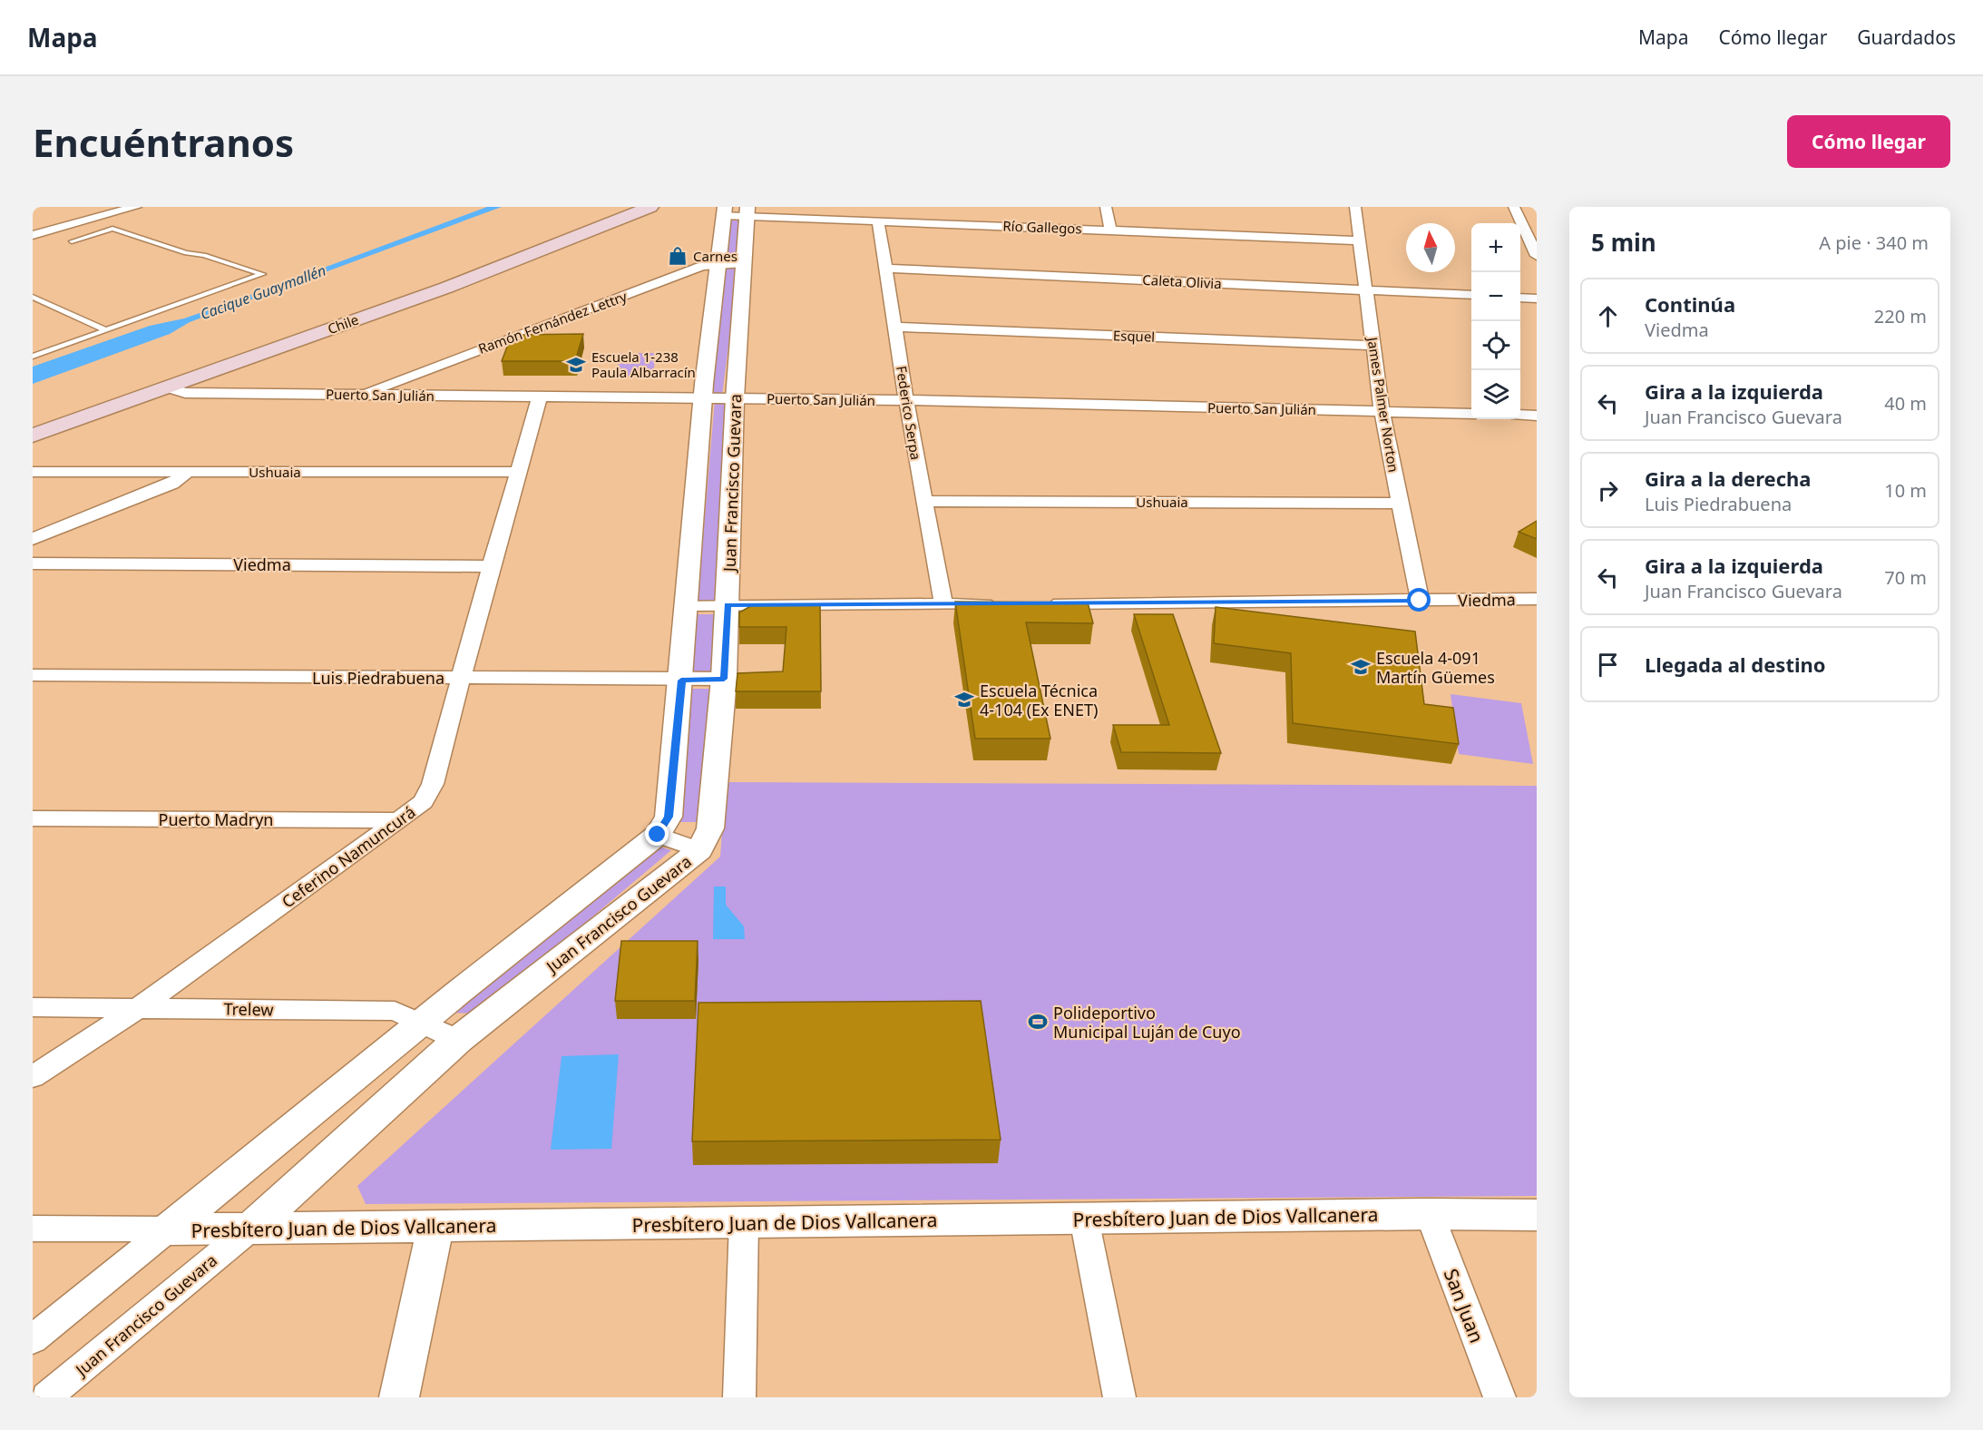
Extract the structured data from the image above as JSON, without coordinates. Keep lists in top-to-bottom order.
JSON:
{
  "streets": {
    "main road": ["Chile"],
    "street": [
      "Río Gallegos",
      "Caleta Olivia",
      "Ramón Fernández Lettry",
      "Esquel",
      "Puerto San Julián",
      "James Palmer Norton",
      "Federico Serpa",
      "Ushuaia",
      "Juan Francisco Guevara",
      "Viedma",
      "Luis Piedrabuena",
      "Puerto Madryn",
      "Ceferino Namuncurá",
      "Trelew",
      "Presbítero Juan de Dios Vallcanera",
      "San Juan"
    ]
  },
  "crossings": [
    ["Río Gallegos", "James Palmer Norton"],
    ["Río Gallegos", "Federico Serpa"],
    ["Río Gallegos", "Juan Francisco Guevara"],
    ["Caleta Olivia", "James Palmer Norton"],
    ["Caleta Olivia", "Federico Serpa"],
    ["Ramón Fernández Lettry", "Puerto San Julián"],
    ["Ramón Fernández Lettry", "Juan Francisco Guevara"],
    ["Chile", "Puerto San Julián"],
    ["Esquel", "James Palmer Norton"],
    ["Esquel", "Federico Serpa"],
    ["Puerto San Julián", "James Palmer Norton"],
    ["Puerto San Julián", "Federico Serpa"],
    ["Puerto San Julián", "Juan Francisco Guevara"],
    ["Puerto San Julián", "Ceferino Namuncurá"],
    ["James Palmer Norton", "Ushuaia"],
    ["James Palmer Norton", "Viedma"],
    ["Federico Serpa", "Ushuaia"],
    ["Ushuaia", "Ceferino Namuncurá"],
    ["Juan Francisco Guevara", "Luis Piedrabuena"],
    ["Juan Francisco Guevara", "Trelew"],
    ["Juan Francisco Guevara", "Presbítero Juan de Dios Vallcanera"],
    ["Viedma", "Ceferino Namuncurá"],
    ["Luis Piedrabuena", "Ceferino Namuncurá"],
    ["Puerto Madryn", "Ceferino Namuncurá"],
    ["Ceferino Namuncurá", "Trelew"],
    ["Presbítero Juan de Dios Vallcanera", "San Juan"]
  ],
  "water": ["Cacique Guaymallén"],
  "places": {
    "shop": ["Carnes"],
    "school or university": ["Escuela 1-238 Paula Albarracín", "Escuela 4-091 Martín Güemes", "Escuela Técnica 4-104 (Ex ENET)"],
    "sports": ["Polideportivo Municipal Luján de Cuyo"]
  },
  "north": "top",
  "page": {
    "header": "Mapa",
    "nav": ["Mapa", "Cómo llegar", "Guardados"],
    "buttons": "Cómo llegar",
    "title": "Encuéntranos",
    "heading": ["5 min", "A pie · 340 m"],
    "map_buttons": ["+", "−"],
    "list": [
      ["Continúa", "Viedma", "220 m"],
      ["Gira a la izquierda", "Juan Francisco Guevara", "40 m"],
      ["Gira a la derecha", "Luis Piedrabuena", "10 m"],
      ["Gira a la izquierda", "Juan Francisco Guevara", "70 m"],
      "Llegada al destino"
    ]
  }
}
